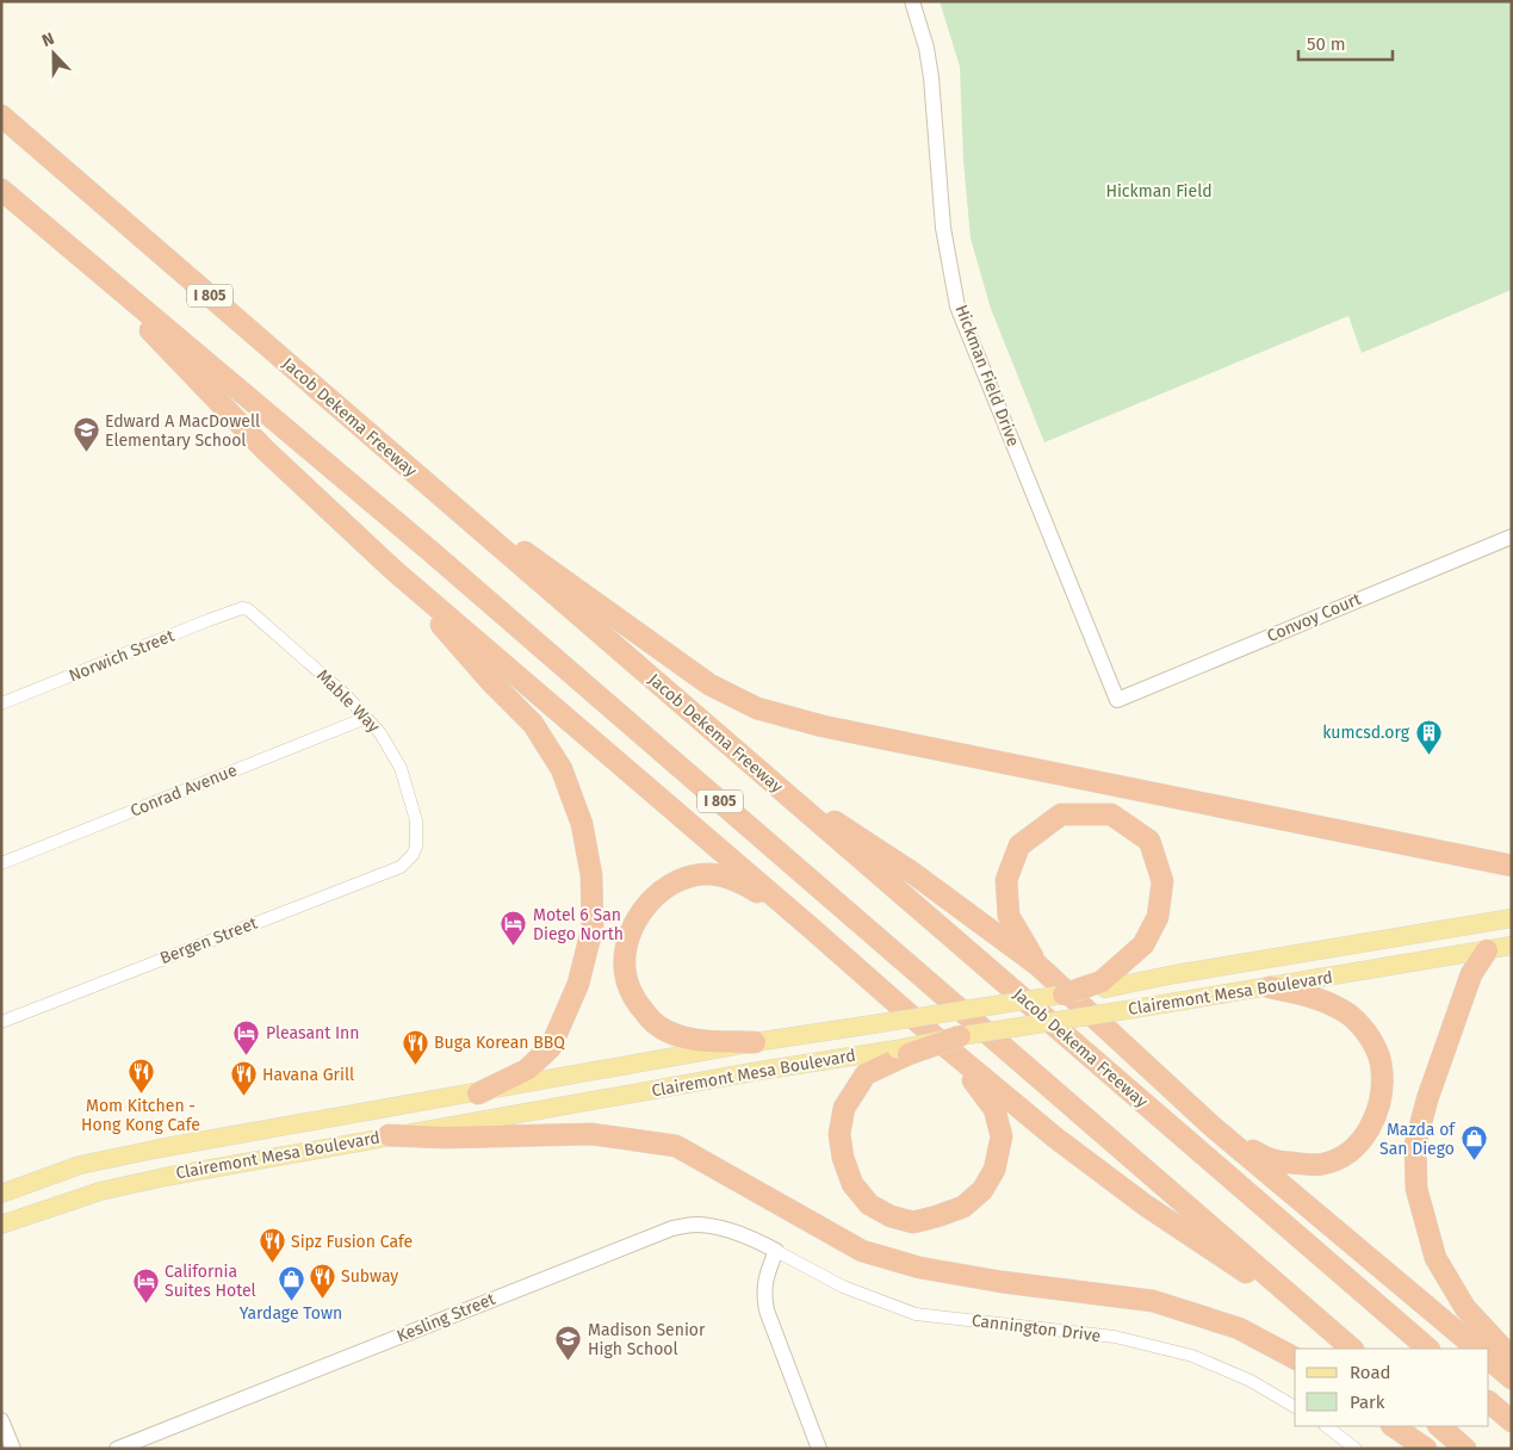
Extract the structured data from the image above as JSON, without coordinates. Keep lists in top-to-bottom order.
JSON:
{
  "streets": {
    "highway": ["I 805", "Jacob Dekema Freeway"],
    "main road": ["Clairemont Mesa Boulevard"],
    "street": [
      "Hickman Field Drive",
      "Convoy Court",
      "Norwich Street",
      "Mable Way",
      "Conrad Avenue",
      "Bergen Street",
      "Kesling Street",
      "Cannington Drive"
    ]
  },
  "crossings": [
    ["Hickman Field Drive", "Convoy Court"],
    ["Norwich Street", "Mable Way"],
    ["Mable Way", "Conrad Avenue"],
    ["Mable Way", "Bergen Street"],
    ["Kesling Street", "Cannington Drive"]
  ],
  "parks": ["Hickman Field"],
  "places": {
    "school or university": ["Edward A MacDowell Elementary School", "Madison Senior High School"],
    "building": ["kumcsd.org"],
    "hotel": ["Motel 6 San Diego North", "Pleasant Inn", "California Suites Hotel"],
    "restaurant": [
      "Buga Korean BBQ",
      "Mom Kitchen - Hong Kong Cafe",
      "Havana Grill",
      "Sipz Fusion Cafe",
      "Subway"
    ],
    "shop": ["Mazda of San Diego", "Yardage Town"]
  },
  "legend": ["Road", "Park"],
  "scale_bar": "50 m",
  "north": "top"
}
